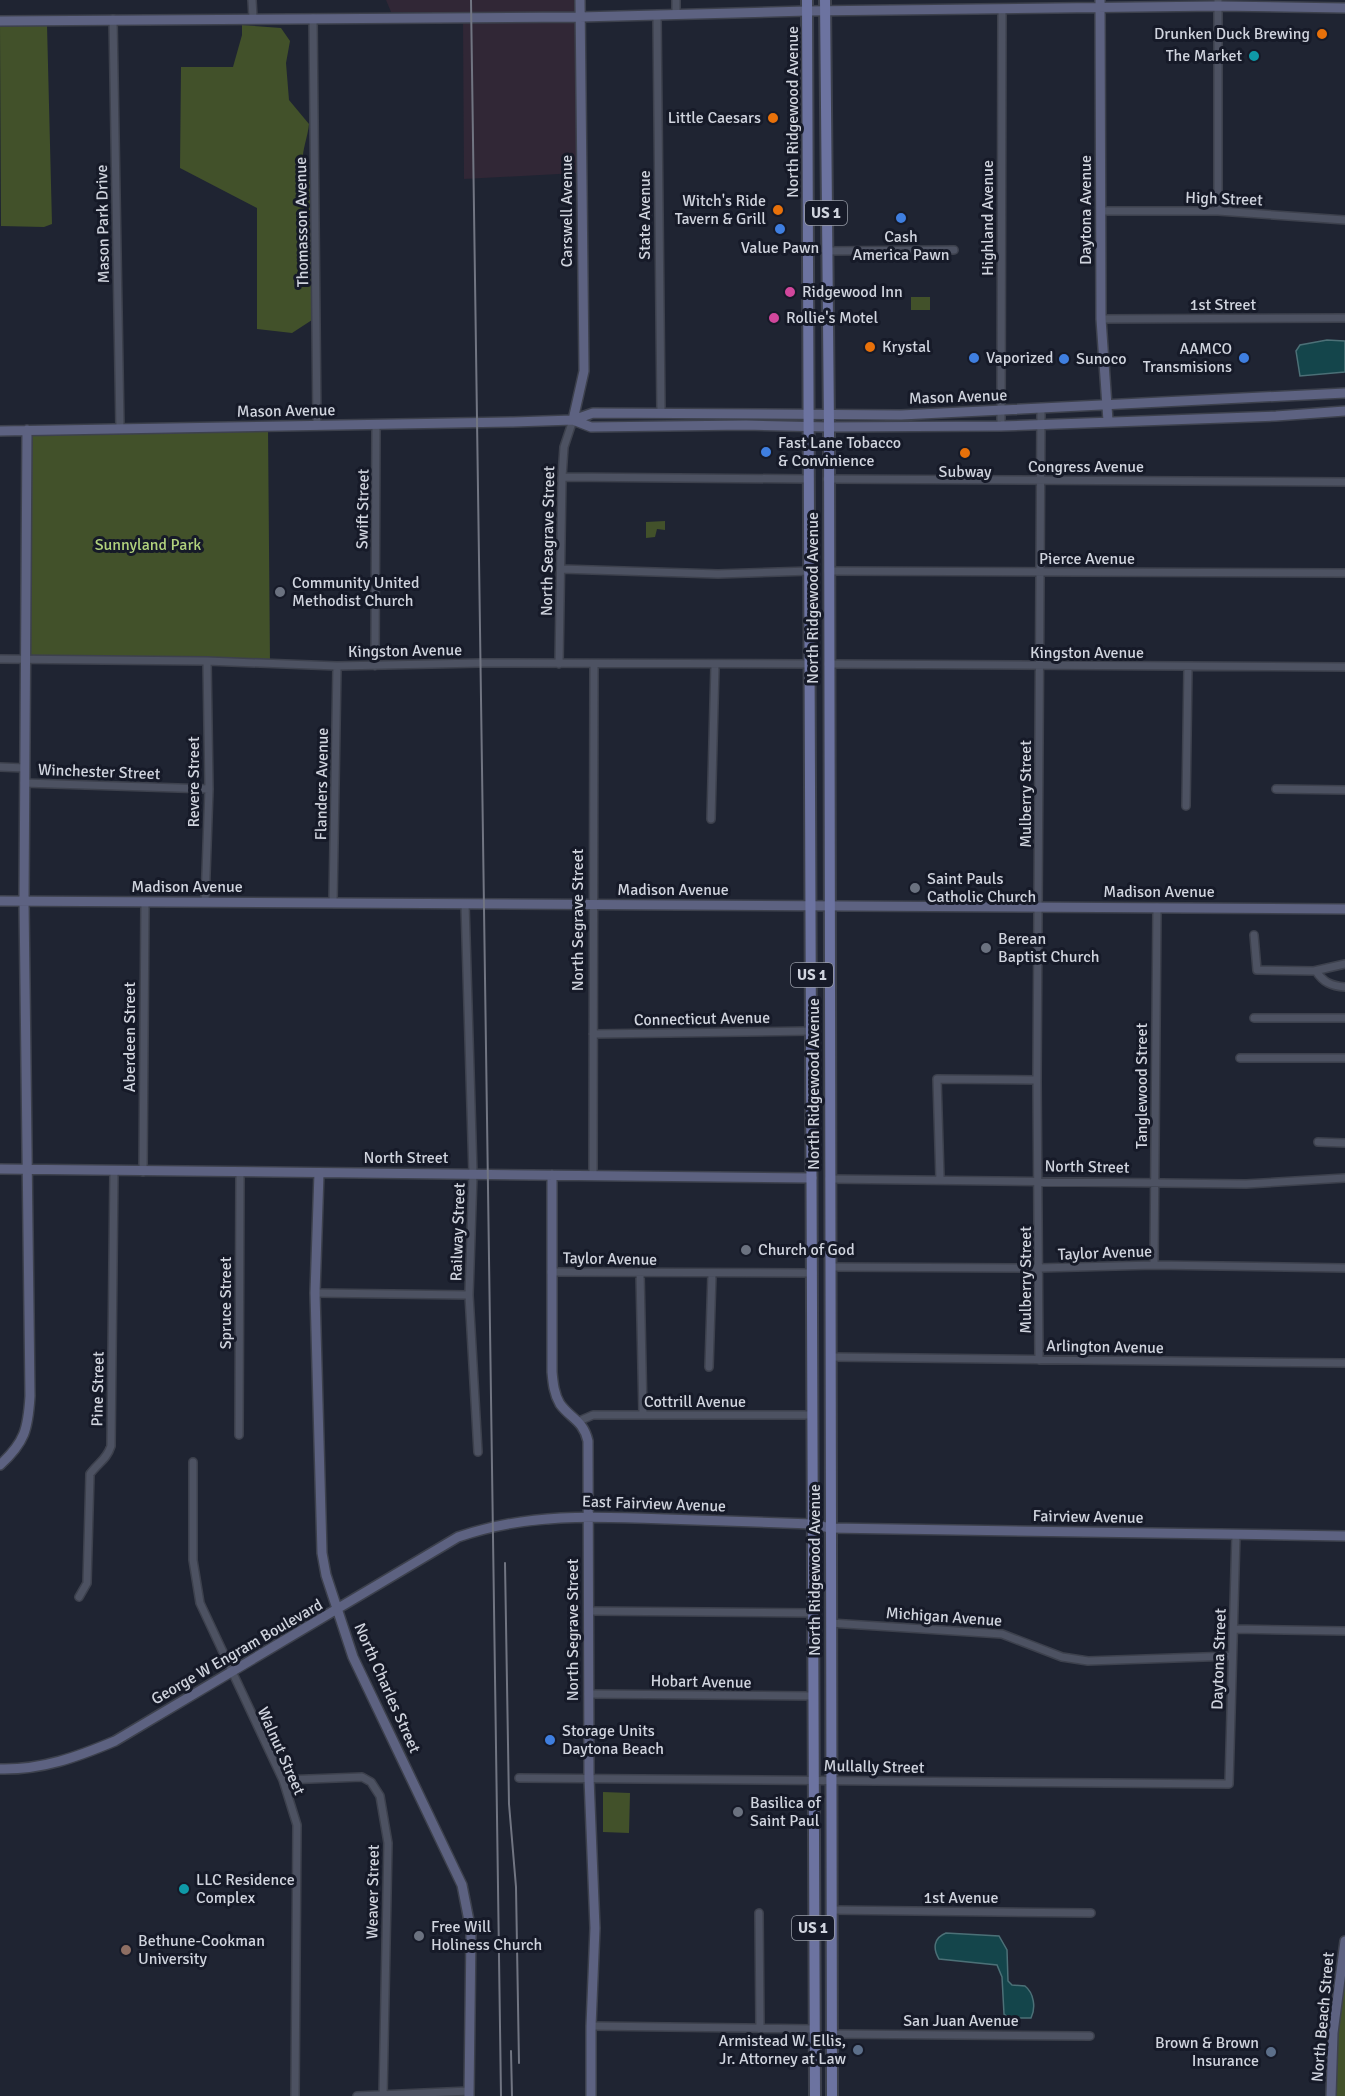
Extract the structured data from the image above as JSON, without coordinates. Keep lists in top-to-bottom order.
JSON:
{
  "streets": {
    "main road": ["North Ridgewood Avenue", "US 1"],
    "street": [
      "High Street",
      "Daytona Avenue",
      "Carswell Avenue",
      "State Avenue",
      "Highland Avenue",
      "Thomasson Avenue",
      "Mason Park Drive",
      "1st Street",
      "Mason Avenue",
      "Congress Avenue",
      "Swift Street",
      "North Seagrave Street",
      "Pierce Avenue",
      "Kingston Avenue",
      "Winchester Street",
      "Revere Street",
      "Flanders Avenue",
      "Mulberry Street",
      "Madison Avenue",
      "North Segrave Street",
      "Connecticut Avenue",
      "Aberdeen Street",
      "Tanglewood Street",
      "North Street",
      "Railway Street",
      "Taylor Avenue",
      "Spruce Street",
      "Arlington Avenue",
      "Pine Street",
      "Cottrill Avenue",
      "East Fairview Avenue",
      "Fairview Avenue",
      "Michigan Avenue",
      "George W Engram Boulevard",
      "Daytona Street",
      "Hobart Avenue",
      "North Charles Street",
      "Walnut Street",
      "Mullally Street",
      "Weaver Street",
      "1st Avenue",
      "North Beach Street",
      "San Juan Avenue"
    ]
  },
  "crossings": [
    ["North Ridgewood Avenue", "Mason Avenue"],
    ["North Ridgewood Avenue", "Congress Avenue"],
    ["North Ridgewood Avenue", "Pierce Avenue"],
    ["North Ridgewood Avenue", "Kingston Avenue"],
    ["North Ridgewood Avenue", "Madison Avenue"],
    ["North Ridgewood Avenue", "Connecticut Avenue"],
    ["North Ridgewood Avenue", "North Street"],
    ["North Ridgewood Avenue", "Taylor Avenue"],
    ["North Ridgewood Avenue", "Arlington Avenue"],
    ["North Ridgewood Avenue", "Cottrill Avenue"],
    ["North Ridgewood Avenue", "East Fairview Avenue"],
    ["North Ridgewood Avenue", "Fairview Avenue"],
    ["North Ridgewood Avenue", "Michigan Avenue"],
    ["North Ridgewood Avenue", "Hobart Avenue"],
    ["North Ridgewood Avenue", "Mullally Street"],
    ["North Ridgewood Avenue", "1st Avenue"],
    ["North Ridgewood Avenue", "San Juan Avenue"],
    ["High Street", "Daytona Avenue"],
    ["Daytona Avenue", "1st Street"],
    ["Daytona Avenue", "Mason Avenue"],
    ["Carswell Avenue", "Mason Avenue"],
    ["Carswell Avenue", "North Seagrave Street"],
    ["State Avenue", "Mason Avenue"],
    ["Highland Avenue", "Mason Avenue"],
    ["Thomasson Avenue", "Mason Avenue"],
    ["Mason Park Drive", "Mason Avenue"],
    ["Mason Avenue", "Swift Street"],
    ["Mason Avenue", "North Seagrave Street"],
    ["Mason Avenue", "Mulberry Street"],
    ["Congress Avenue", "Mulberry Street"],
    ["Swift Street", "Kingston Avenue"],
    ["North Seagrave Street", "Kingston Avenue"],
    ["Pierce Avenue", "Mulberry Street"],
    ["Kingston Avenue", "Revere Street"],
    ["Kingston Avenue", "Flanders Avenue"],
    ["Kingston Avenue", "Mulberry Street"],
    ["Kingston Avenue", "North Segrave Street"],
    ["Winchester Street", "Revere Street"],
    ["Revere Street", "Madison Avenue"],
    ["Flanders Avenue", "Madison Avenue"],
    ["Mulberry Street", "Madison Avenue"],
    ["Mulberry Street", "North Street"],
    ["Mulberry Street", "Taylor Avenue"],
    ["Mulberry Street", "Arlington Avenue"],
    ["Madison Avenue", "North Segrave Street"],
    ["Madison Avenue", "Aberdeen Street"],
    ["Madison Avenue", "Tanglewood Street"],
    ["Madison Avenue", "Railway Street"],
    ["North Segrave Street", "Connecticut Avenue"],
    ["North Segrave Street", "North Street"],
    ["North Segrave Street", "Taylor Avenue"],
    ["North Segrave Street", "Cottrill Avenue"],
    ["North Segrave Street", "East Fairview Avenue"],
    ["North Segrave Street", "Hobart Avenue"],
    ["North Segrave Street", "Mullally Street"],
    ["Aberdeen Street", "North Street"],
    ["Tanglewood Street", "North Street"],
    ["Tanglewood Street", "Taylor Avenue"],
    ["North Street", "Railway Street"],
    ["North Street", "Spruce Street"],
    ["North Street", "Pine Street"],
    ["North Street", "North Charles Street"],
    ["East Fairview Avenue", "Fairview Avenue"],
    ["East Fairview Avenue", "George W Engram Boulevard"],
    ["Fairview Avenue", "Daytona Street"],
    ["Michigan Avenue", "Daytona Street"],
    ["George W Engram Boulevard", "North Charles Street"],
    ["George W Engram Boulevard", "Walnut Street"],
    ["Daytona Street", "Mullally Street"],
    ["Walnut Street", "Weaver Street"]
  ],
  "parks": ["Sunnyland Park"],
  "places": [
    "Drunken Duck Brewing",
    "The Market",
    "Little Caesars",
    "Witch's Ride Tavern & Grill",
    "Cash America Pawn",
    "Value Pawn",
    "Ridgewood Inn",
    "Rollie's Motel",
    "Krystal",
    "Vaporized",
    "AAMCO Transmisions",
    "Sunoco",
    "Fast Lane Tobacco & Convinience",
    "Subway",
    "Community United Methodist Church",
    "Saint Pauls Catholic Church",
    "Berean Baptist Church",
    "Church of God",
    "Storage Units Daytona Beach",
    "Basilica of Saint Paul",
    "LLC Residence Complex",
    "Free Will Holiness Church",
    "Bethune-Cookman University",
    "Armistead W. Ellis, Jr. Attorney at Law",
    "Brown & Brown Insurance"
  ]
}
